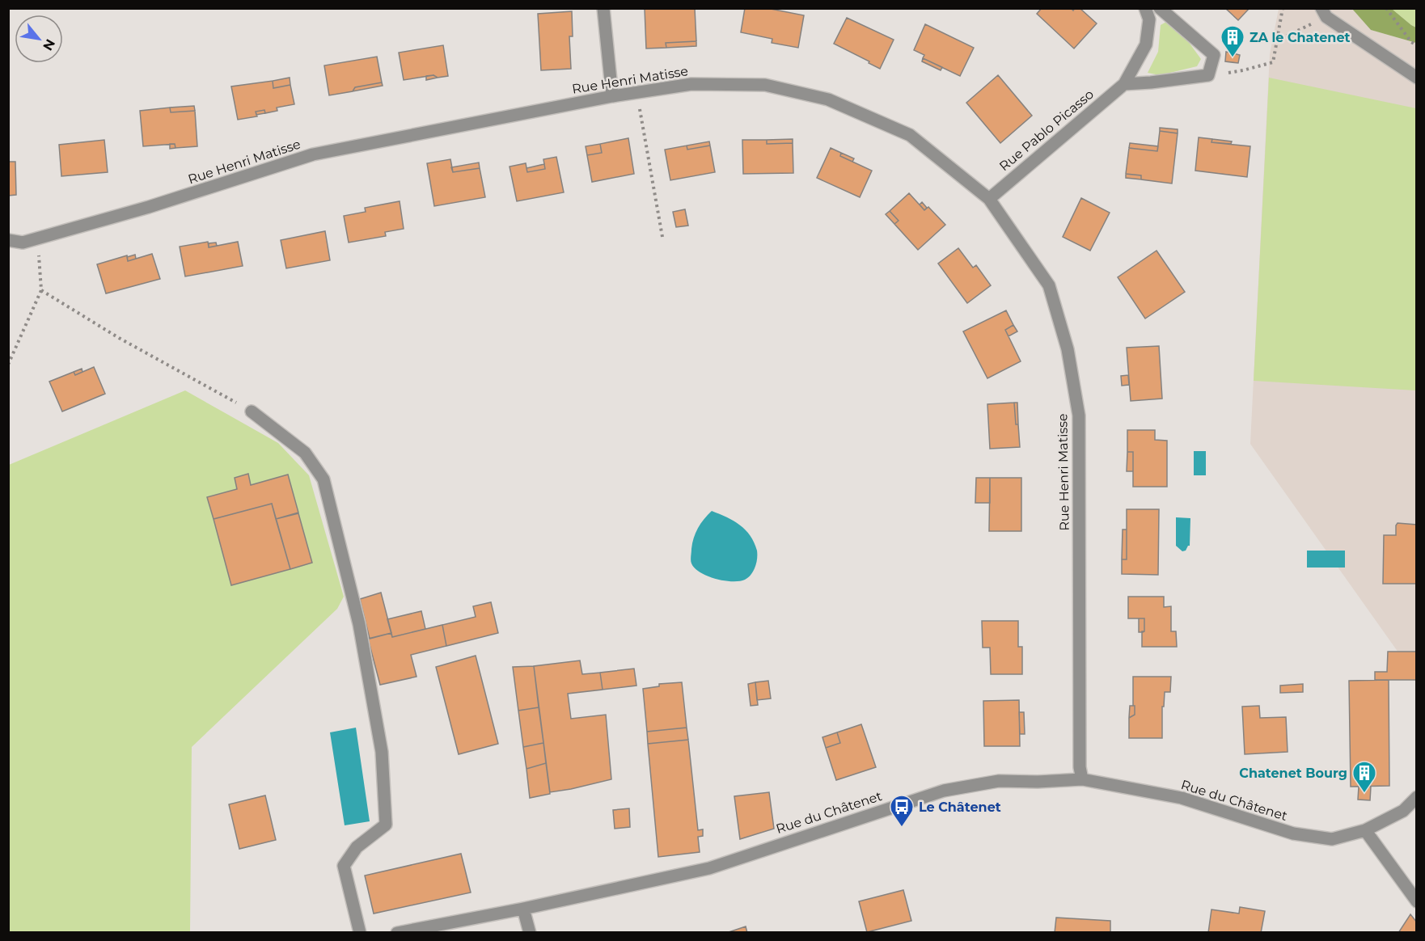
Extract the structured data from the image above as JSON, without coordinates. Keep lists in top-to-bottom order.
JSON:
{
  "streets": {
    "street": ["Rue Henri Matisse", "Rue Pablo Picasso", "Rue du Châtenet"]
  },
  "crossings": [
    ["Rue Henri Matisse", "Rue Pablo Picasso"],
    ["Rue Henri Matisse", "Rue du Châtenet"]
  ],
  "places": {
    "building": ["ZA le Chatenet", "Chatenet Bourg"],
    "bus stop": ["Le Châtenet"]
  },
  "north": "bottom right"
}
